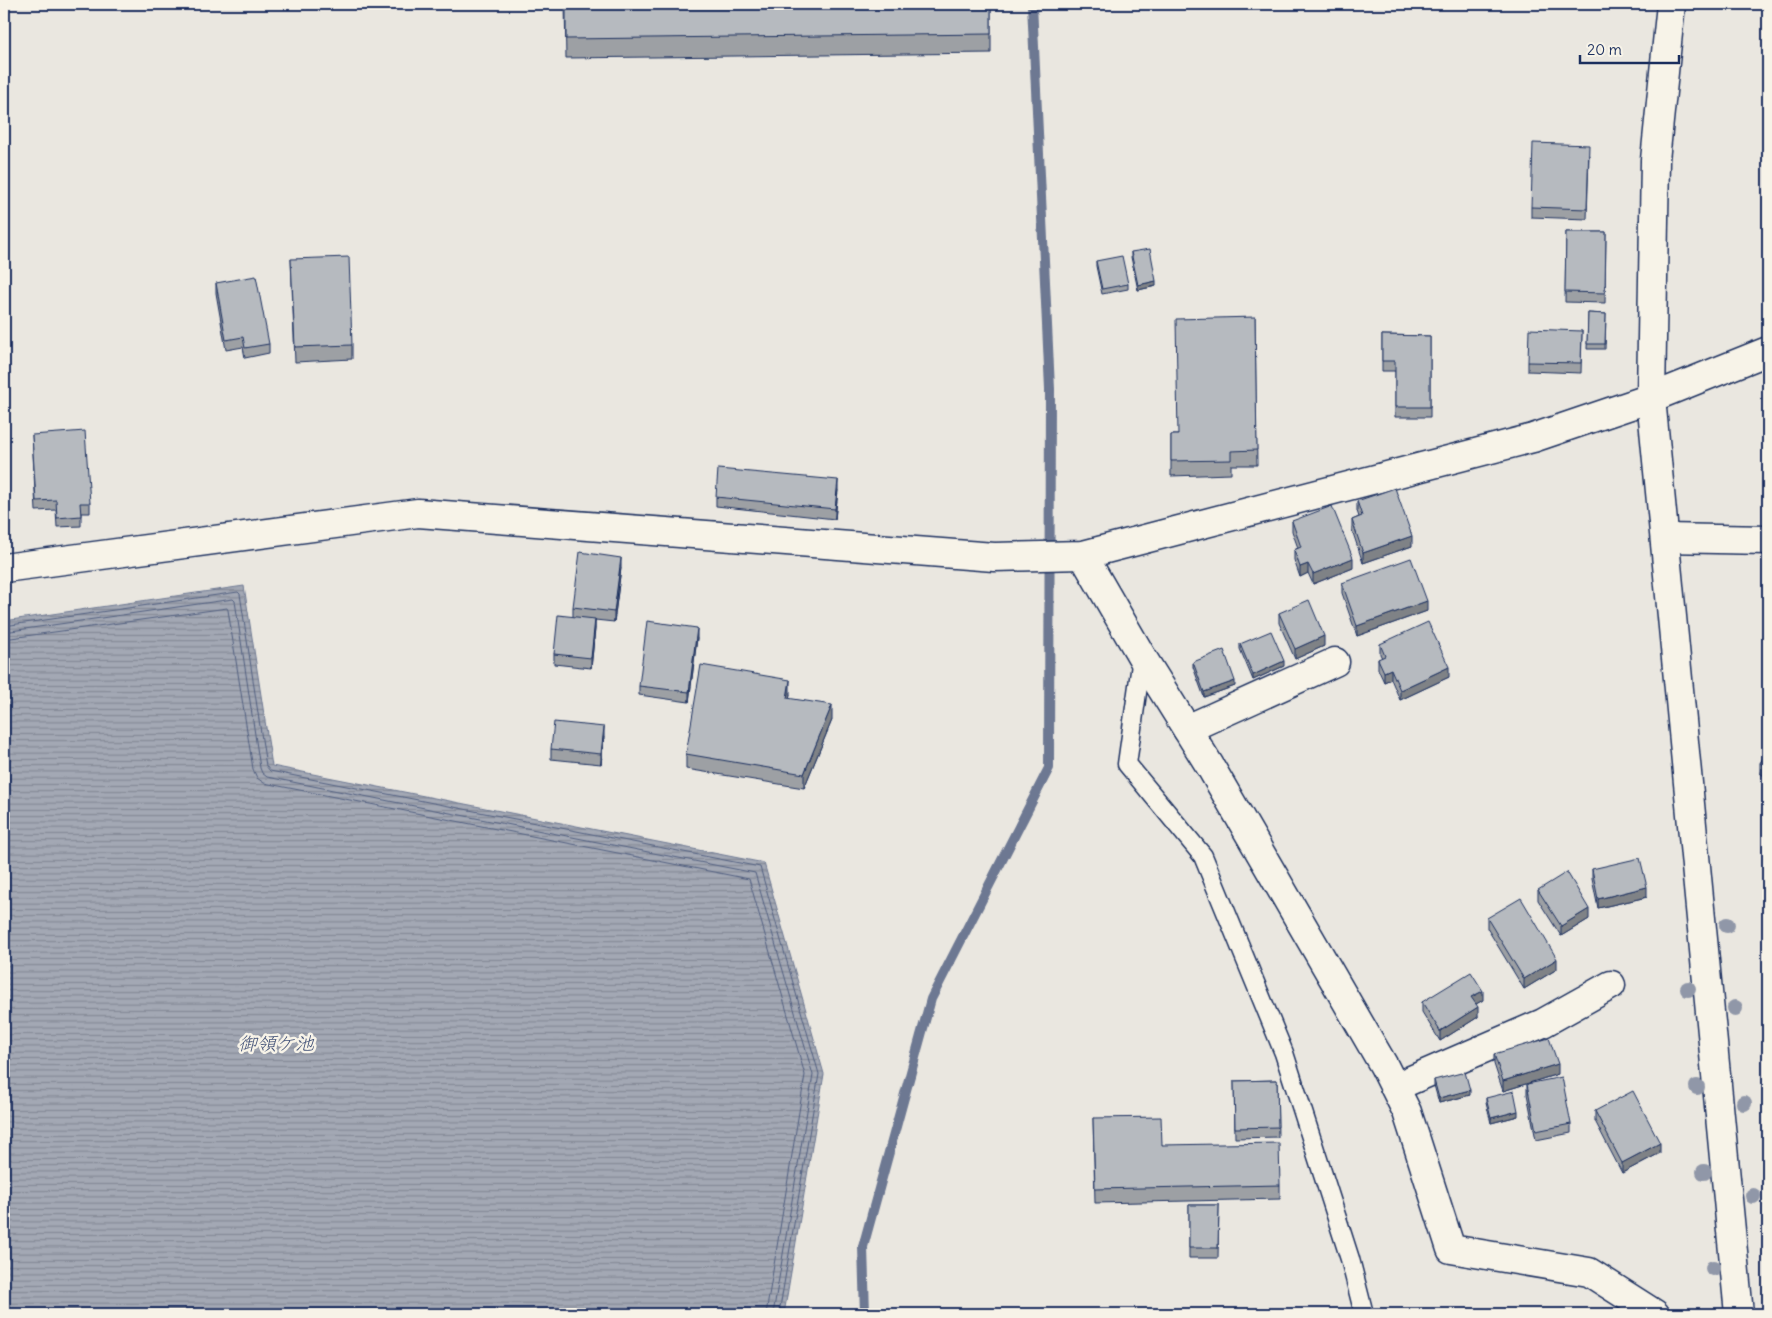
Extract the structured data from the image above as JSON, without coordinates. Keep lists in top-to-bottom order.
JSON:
{
  "water": ["御領ケ池"],
  "scale_bar": "20 m"
}
